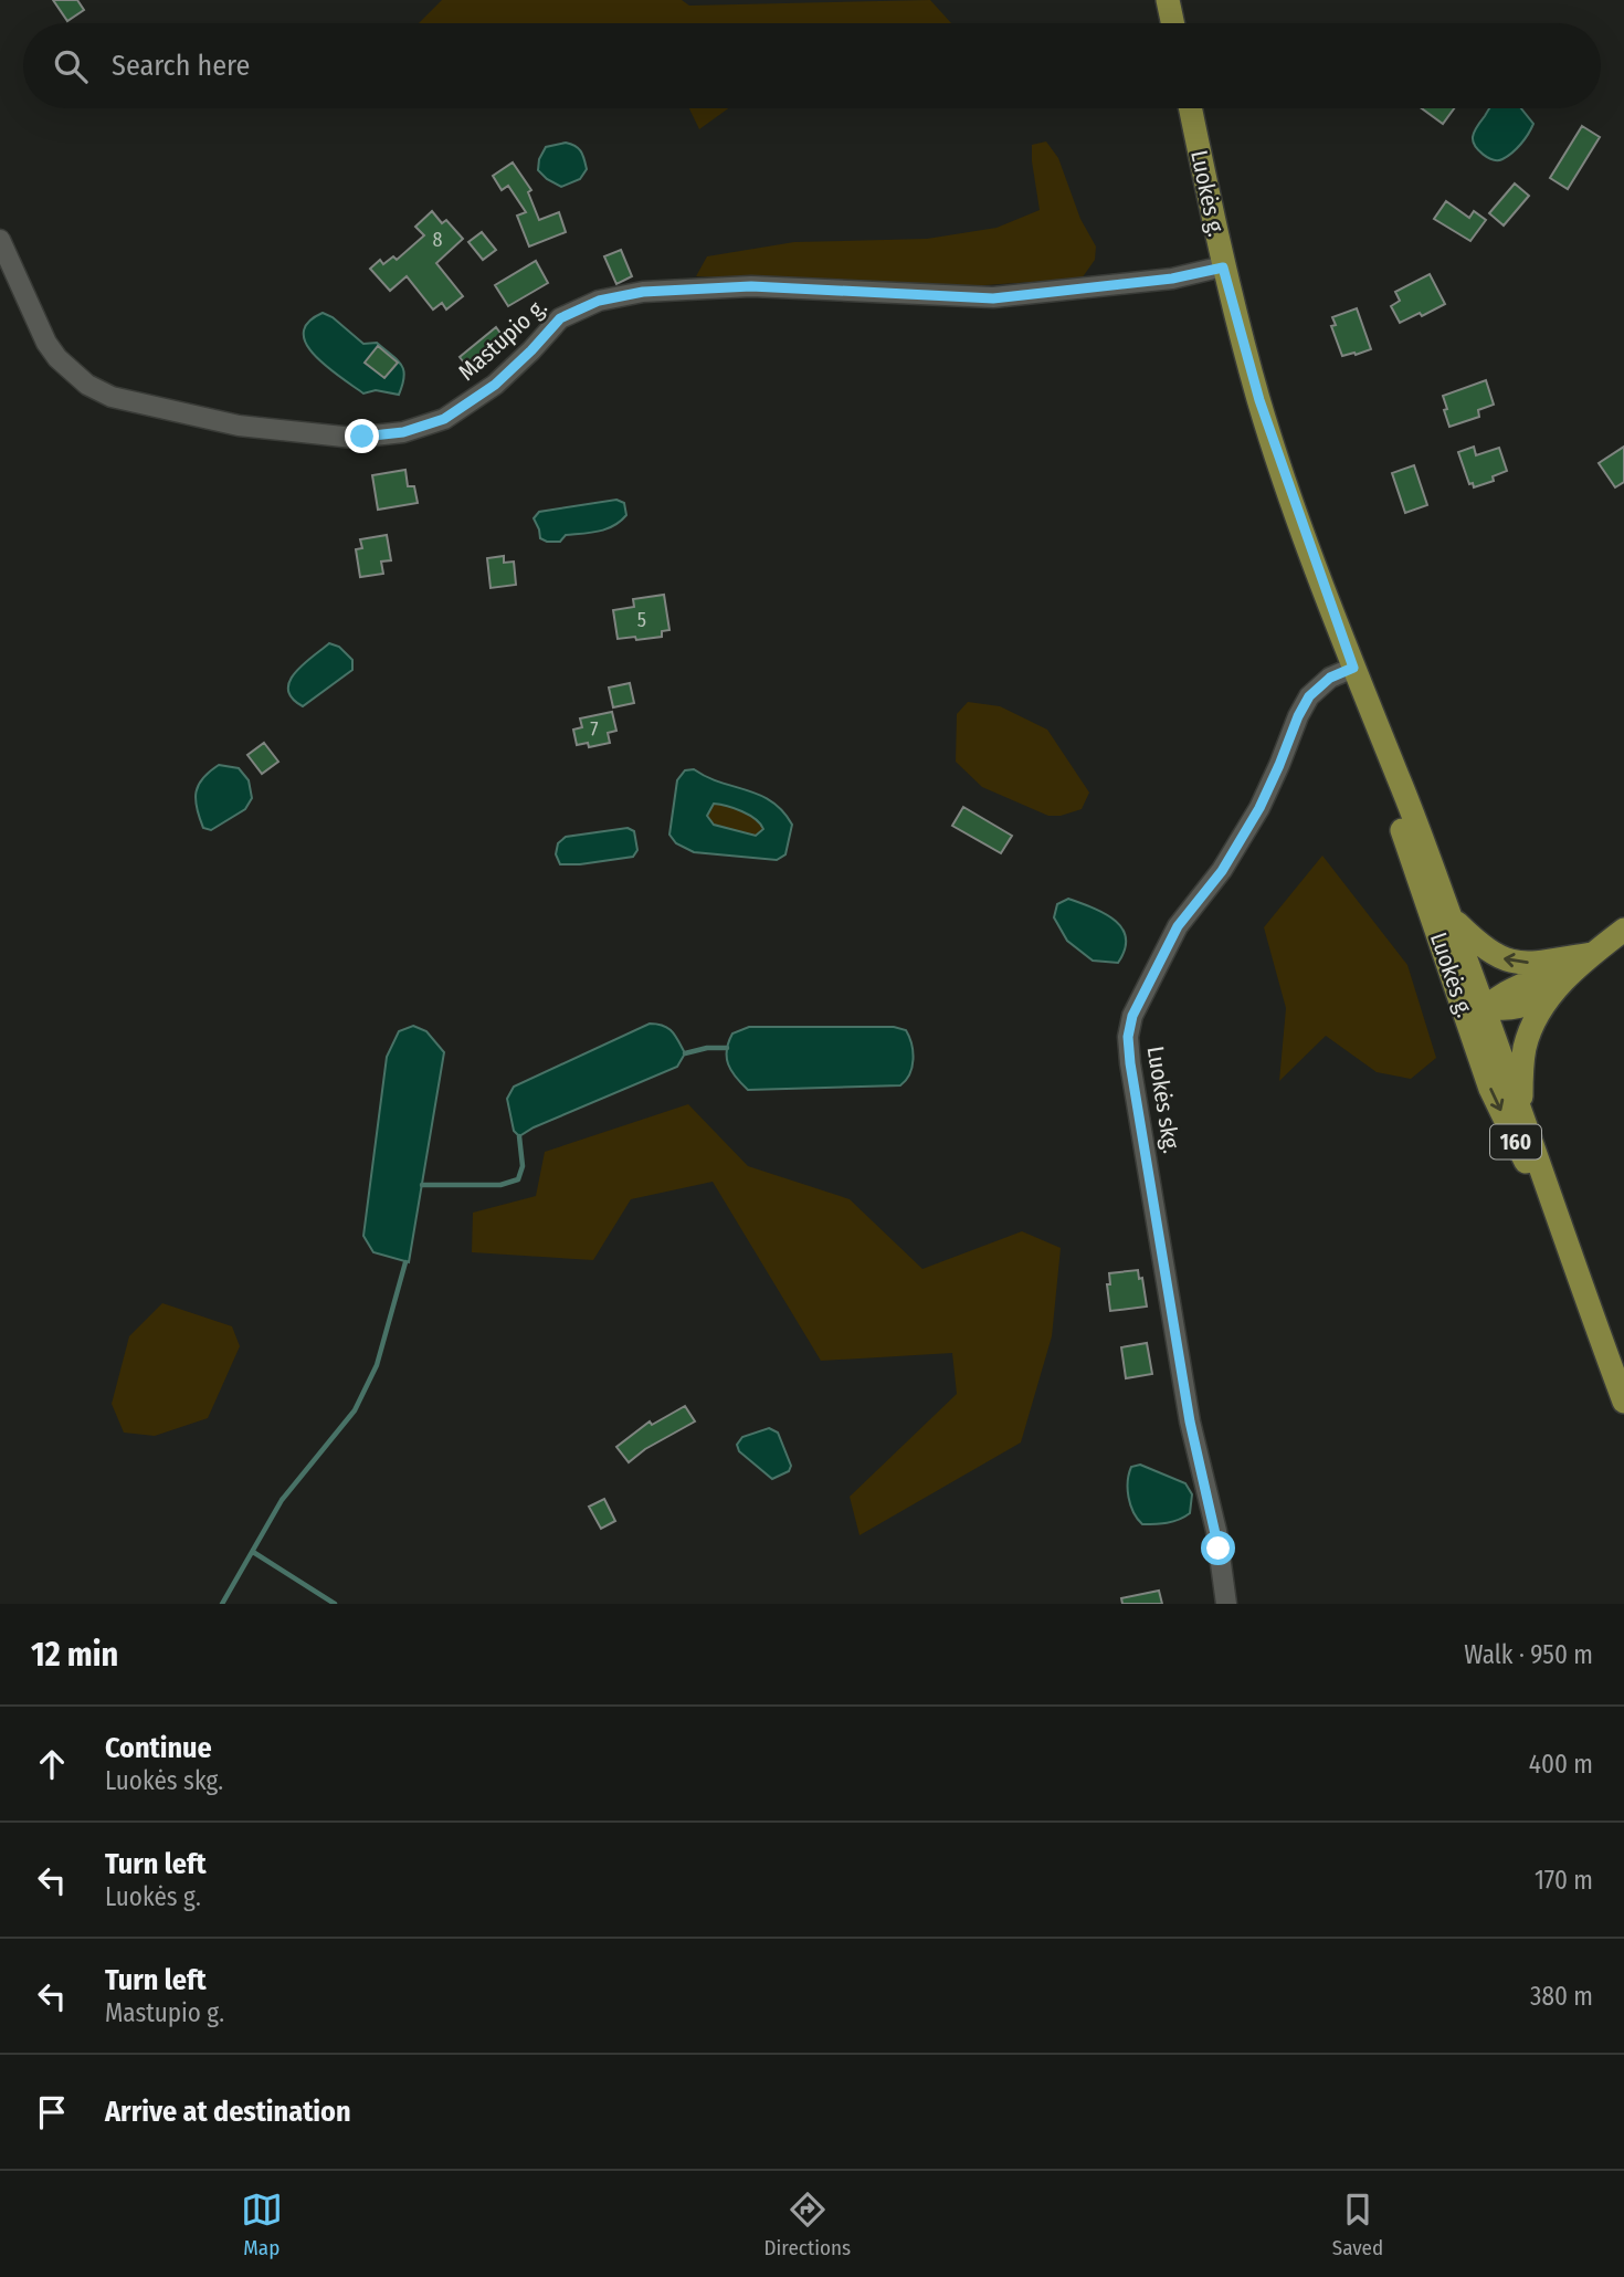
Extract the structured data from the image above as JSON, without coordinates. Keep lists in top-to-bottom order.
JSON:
{
  "streets": {
    "main road": ["Luokės g.", "160"],
    "street": ["Mastupio g.", "Luokės skg."]
  },
  "crossings": [
    ["Luokės g.", "Mastupio g."],
    ["Luokės g.", "Luokės skg."],
    ["Luokės g.", "160"]
  ],
  "house_numbers": ["8", "5", "7"],
  "page": {
    "search": "Search here",
    "heading": ["12 min", "Walk · 950 m"],
    "list": [
      ["Continue", "Luokės skg.", "400 m"],
      ["Turn left", "Luokės g.", "170 m"],
      ["Turn left", "Mastupio g.", "380 m"],
      "Arrive at destination"
    ],
    "nav": ["Map", "Directions", "Saved"]
  }
}
